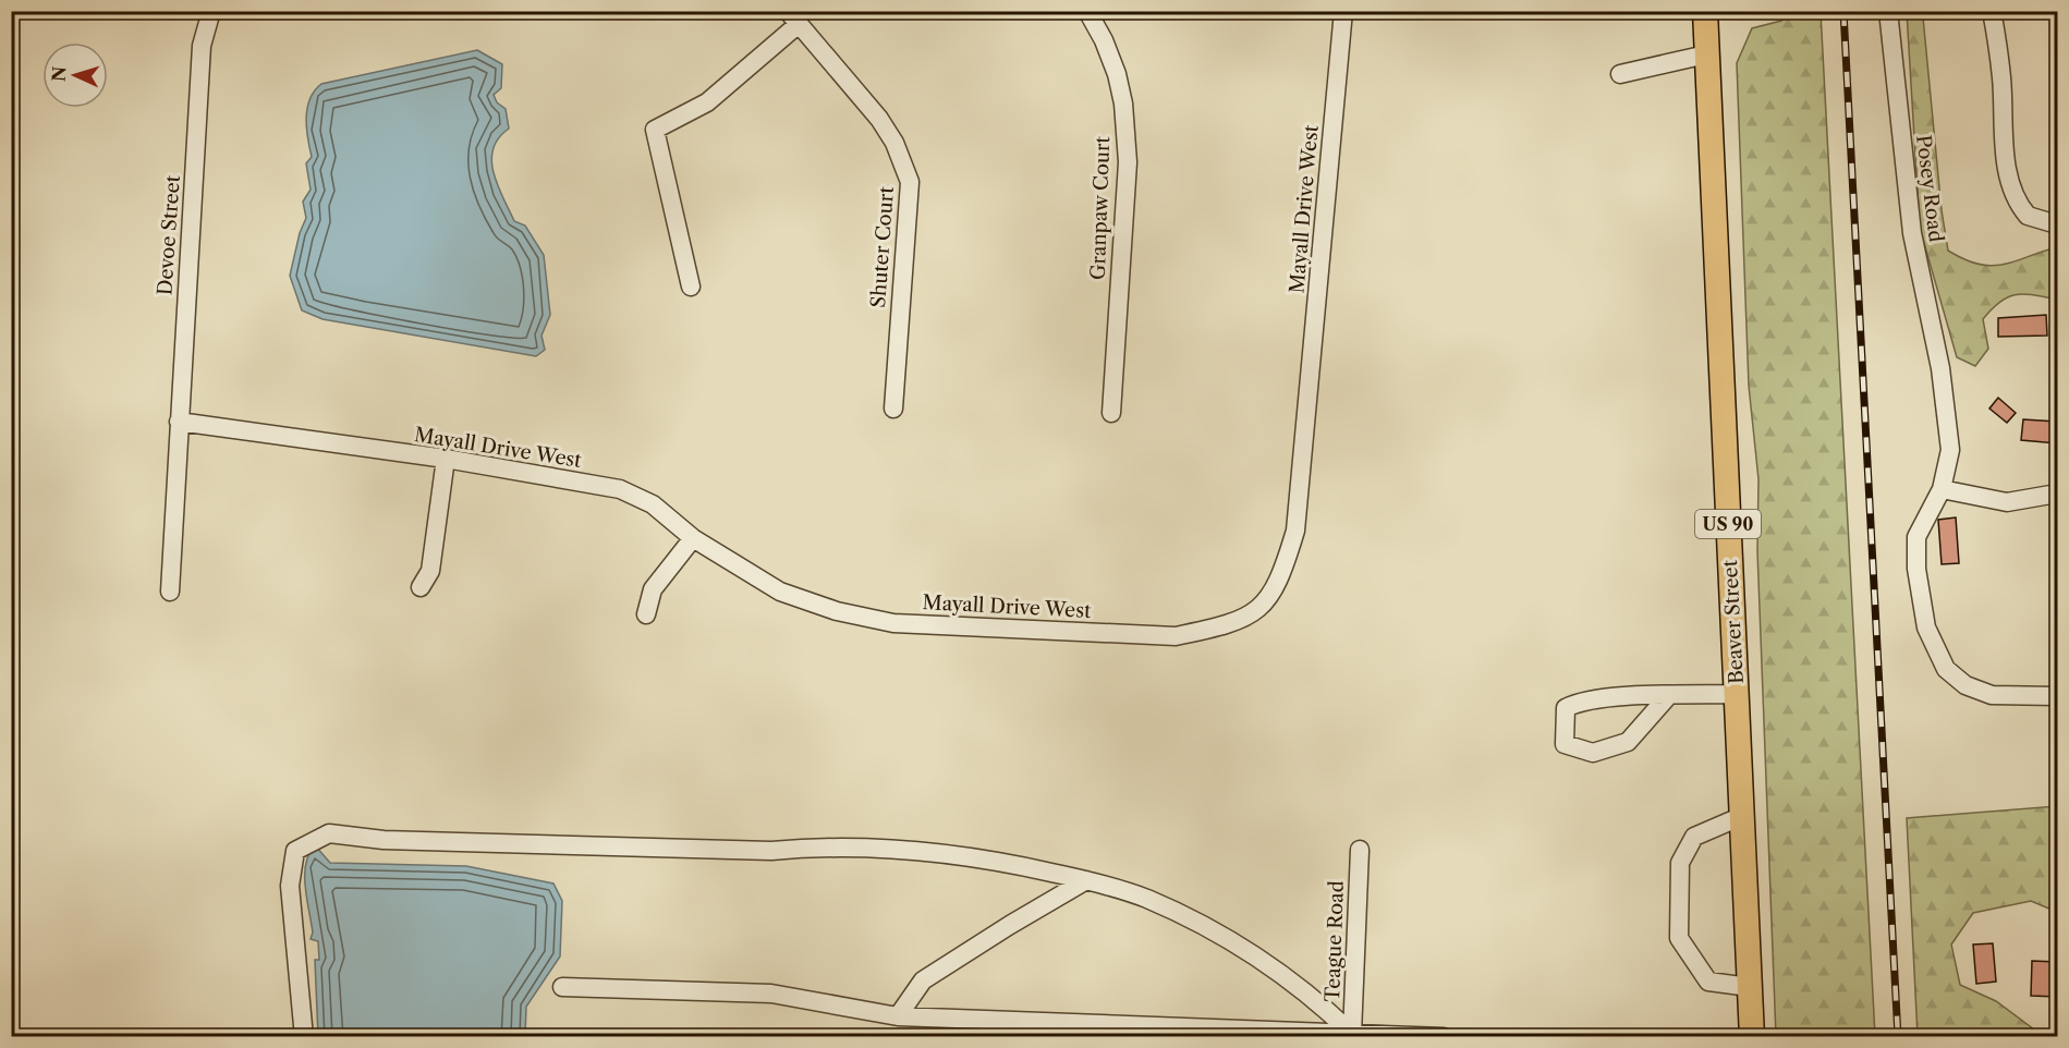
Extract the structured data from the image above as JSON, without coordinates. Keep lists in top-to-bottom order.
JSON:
{
  "streets": {
    "main road": ["US 90", "Beaver Street"],
    "street": [
      "Posey Road",
      "Granpaw Court",
      "Mayall Drive West",
      "Devoe Street",
      "Shuter Court",
      "Teague Road"
    ]
  },
  "crossings": [
    ["Mayall Drive West", "Devoe Street"]
  ],
  "north": "left"
}
